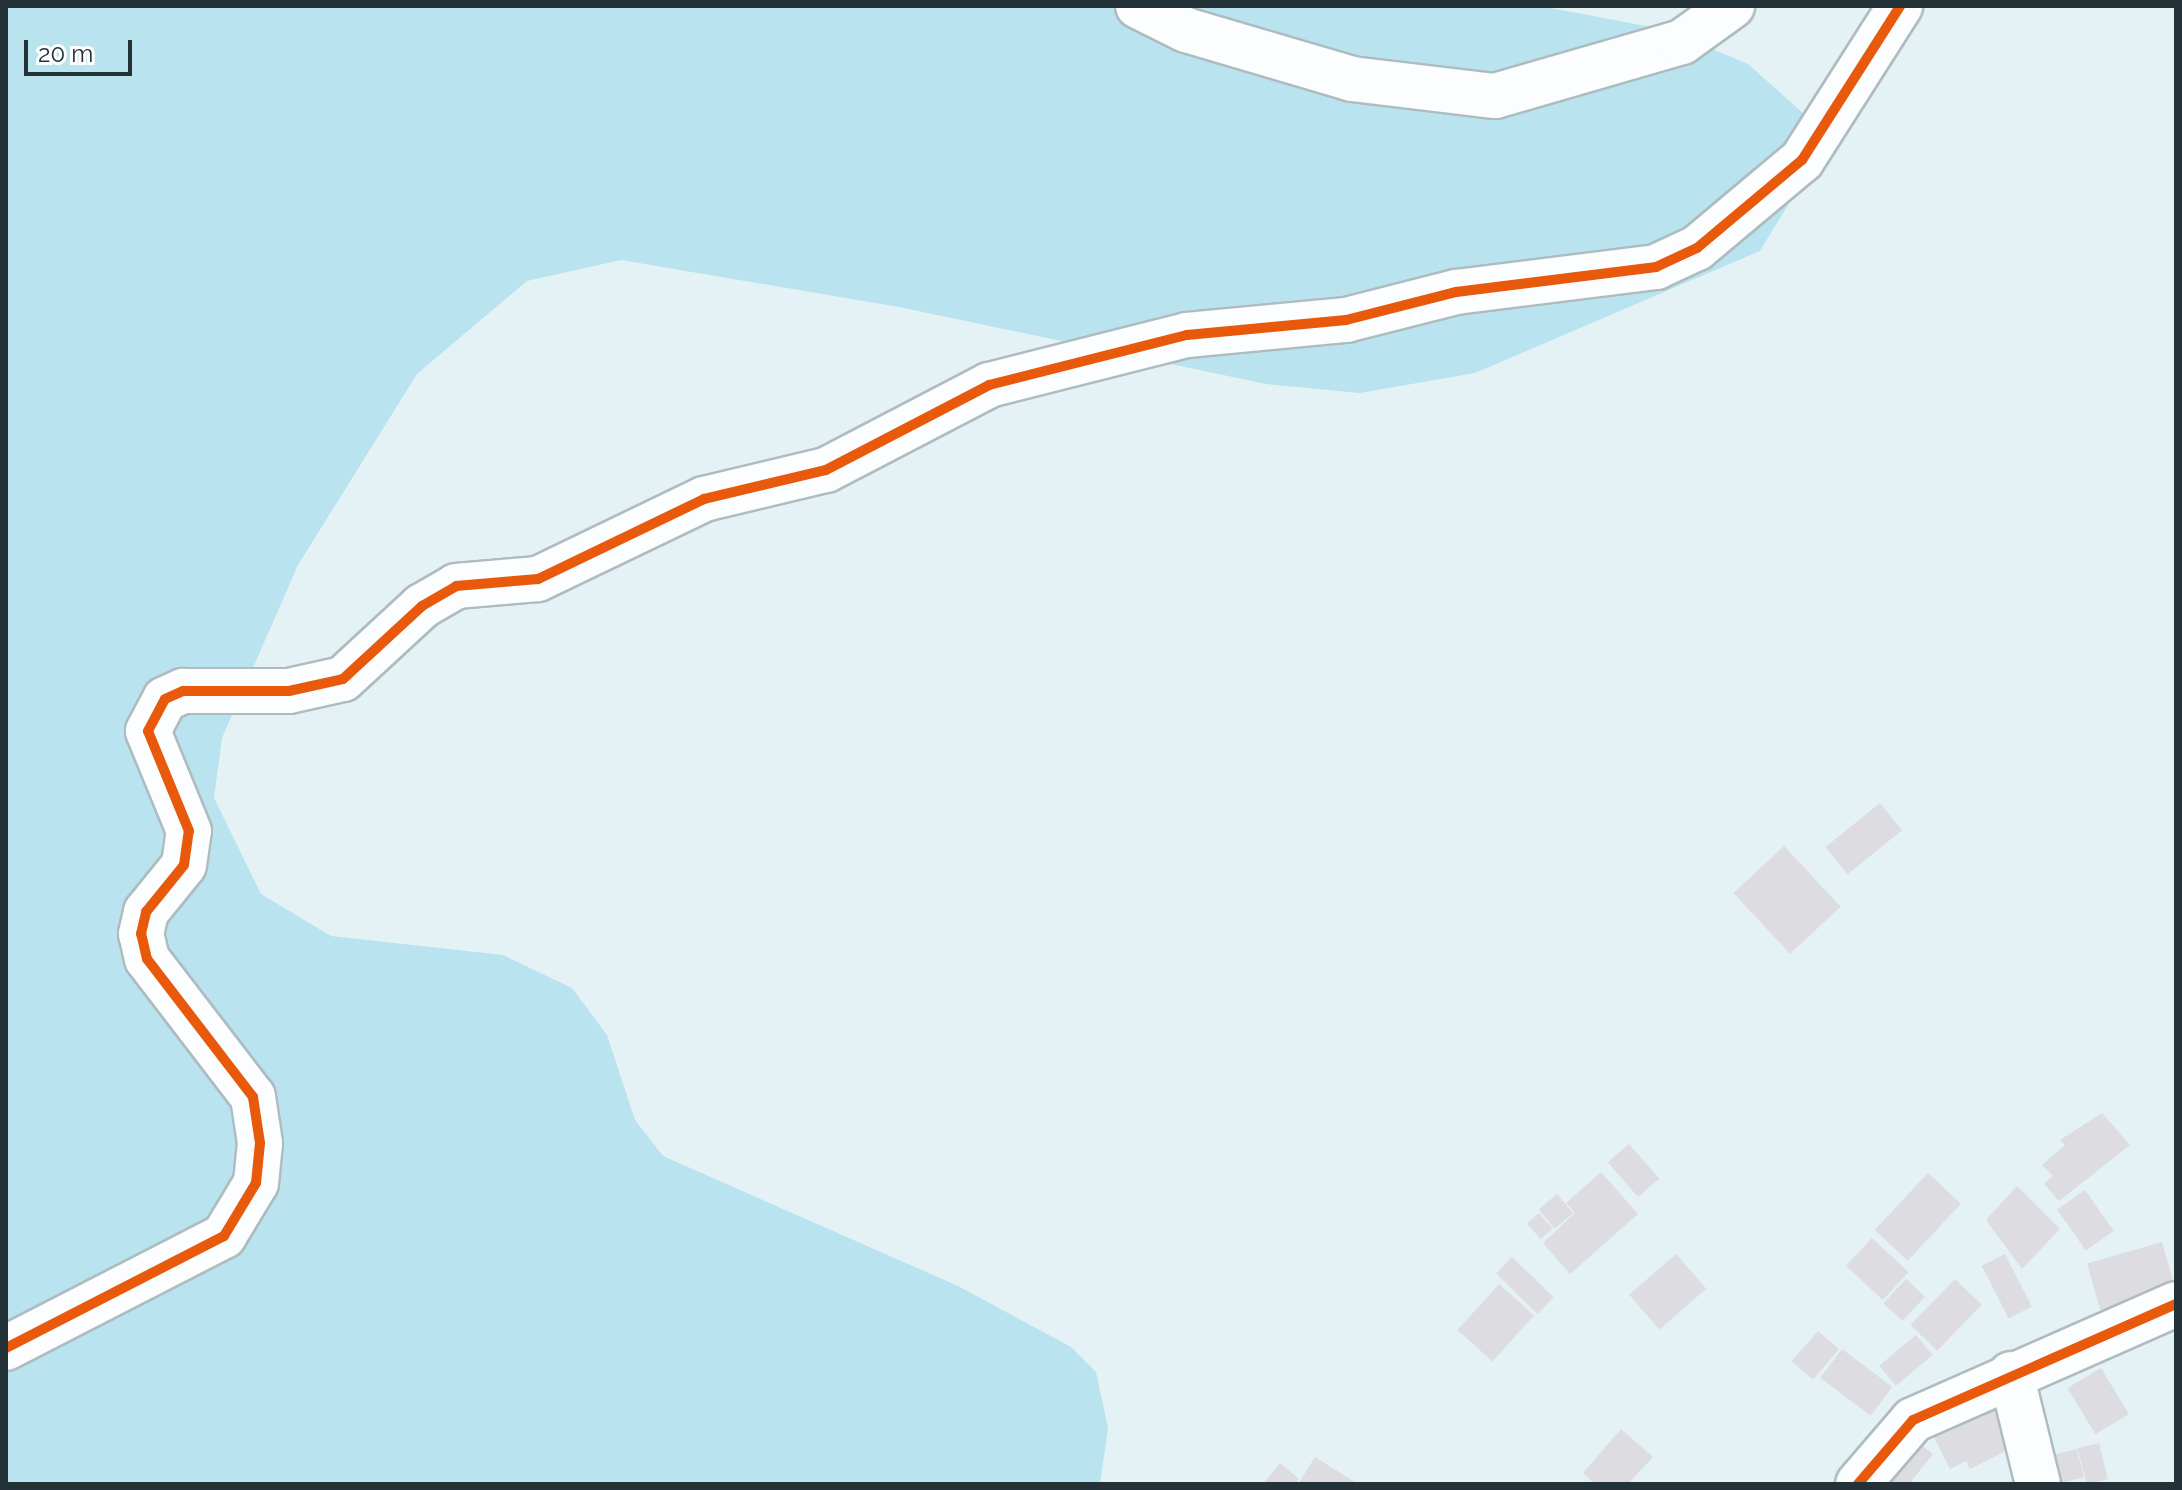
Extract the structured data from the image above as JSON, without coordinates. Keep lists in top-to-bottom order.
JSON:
{
  "scale_bar": "20 m"
}
